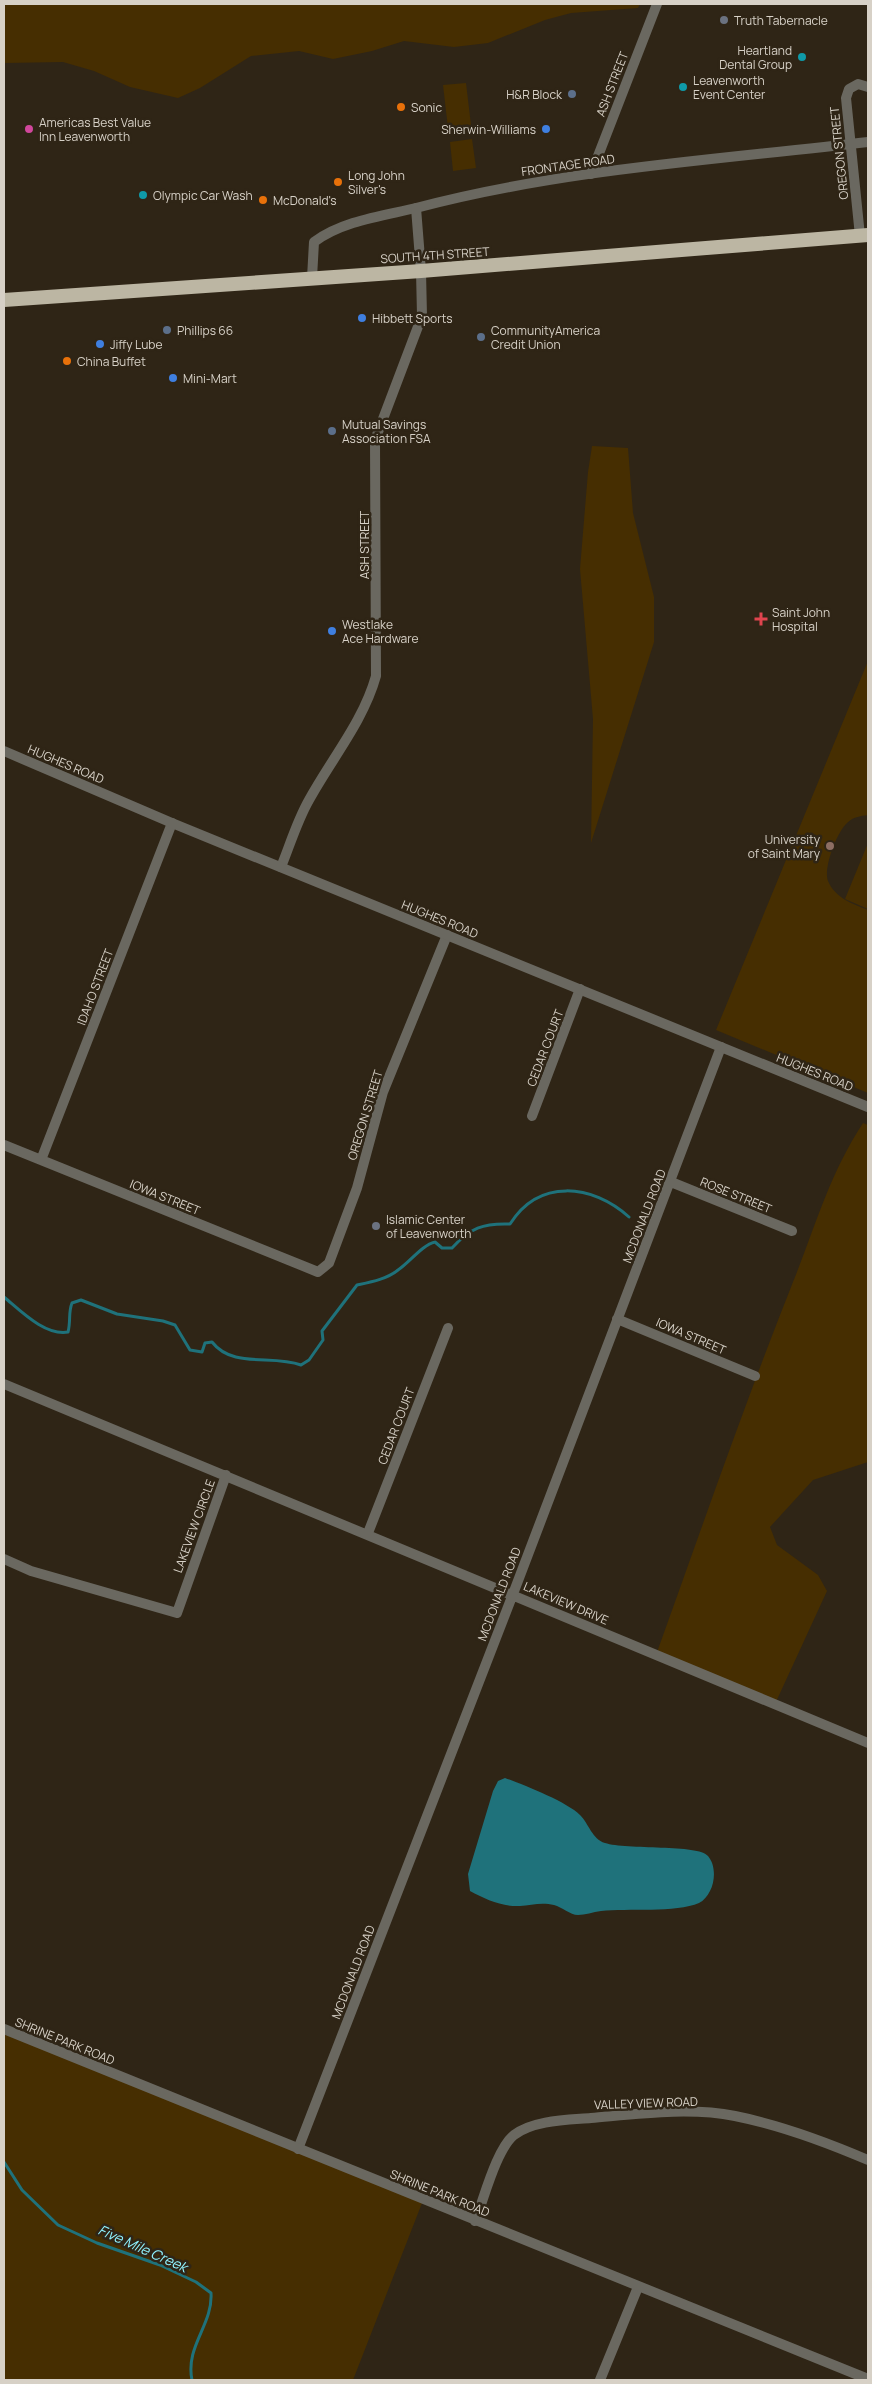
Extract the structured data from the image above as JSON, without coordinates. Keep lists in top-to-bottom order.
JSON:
{
  "streets": {
    "highway": ["SOUTH 4TH STREET"],
    "street": [
      "ASH STREET",
      "OREGON STREET",
      "FRONTAGE ROAD",
      "HUGHES ROAD",
      "IDAHO STREET",
      "CEDAR COURT",
      "ROSE STREET",
      "IOWA STREET",
      "MCDONALD ROAD",
      "LAKEVIEW CIRCLE",
      "LAKEVIEW DRIVE",
      "SHRINE PARK ROAD",
      "VALLEY VIEW ROAD"
    ]
  },
  "crossings": [
    ["ASH STREET", "FRONTAGE ROAD"],
    ["ASH STREET", "SOUTH 4TH STREET"],
    ["ASH STREET", "HUGHES ROAD"],
    ["OREGON STREET", "FRONTAGE ROAD"],
    ["OREGON STREET", "SOUTH 4TH STREET"],
    ["OREGON STREET", "HUGHES ROAD"],
    ["OREGON STREET", "IOWA STREET"],
    ["FRONTAGE ROAD", "SOUTH 4TH STREET"],
    ["HUGHES ROAD", "IDAHO STREET"],
    ["HUGHES ROAD", "CEDAR COURT"],
    ["HUGHES ROAD", "MCDONALD ROAD"],
    ["IDAHO STREET", "IOWA STREET"],
    ["CEDAR COURT", "LAKEVIEW DRIVE"],
    ["ROSE STREET", "MCDONALD ROAD"],
    ["IOWA STREET", "MCDONALD ROAD"],
    ["MCDONALD ROAD", "LAKEVIEW DRIVE"],
    ["MCDONALD ROAD", "SHRINE PARK ROAD"],
    ["LAKEVIEW CIRCLE", "LAKEVIEW DRIVE"],
    ["SHRINE PARK ROAD", "VALLEY VIEW ROAD"]
  ],
  "water": ["Five Mile Creek"],
  "places": {
    "other": [
      "Truth Tabernacle",
      "Heartland Dental Group",
      "Leavenworth Event Center",
      "H&R Block",
      "Sonic",
      "Americas Best Value Inn Leavenworth",
      "Sherwin-Williams",
      "Long John Silver's",
      "Olympic Car Wash",
      "McDonald's",
      "Hibbett Sports",
      "Phillips 66",
      "CommunityAmerica Credit Union",
      "Jiffy Lube",
      "China Buffet",
      "Mini-Mart",
      "Mutual Savings Association FSA",
      "Westlake Ace Hardware",
      "University of Saint Mary",
      "Islamic Center of Leavenworth"
    ],
    "health": ["Saint John Hospital"]
  }
}
